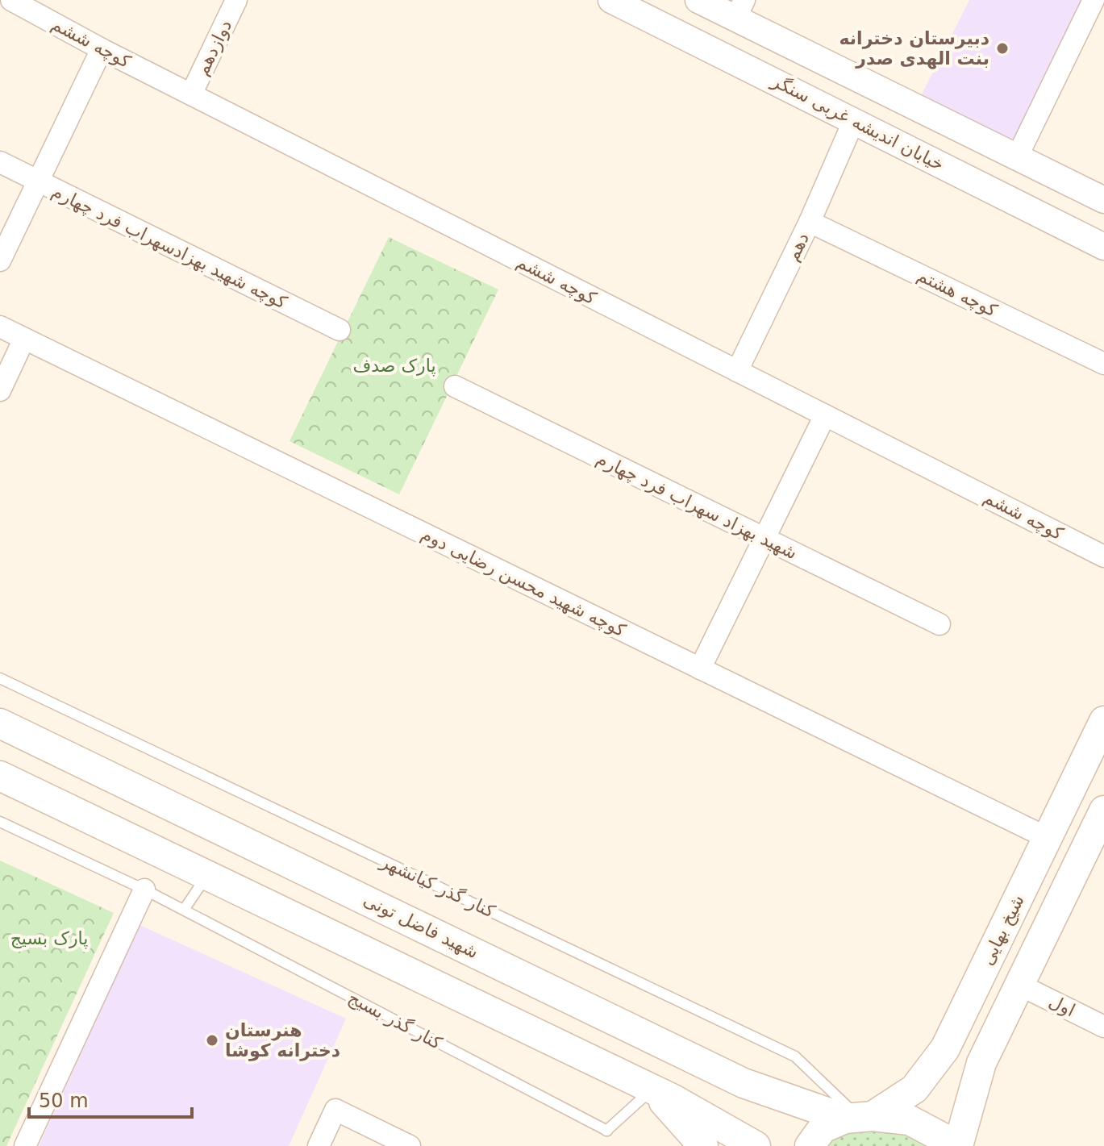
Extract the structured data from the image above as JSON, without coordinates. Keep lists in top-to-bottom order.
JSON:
{
  "streets": {
    "main road": ["شهید فاضل تونی", "شیخ بهایی"],
    "street": [
      "کوچه ششم",
      "دوازدهم",
      "خیابان اندیشه غربی سنگر",
      "کوچه شهید بهزادسهراب فرد چهارم",
      "دهم",
      "کوچه هشتم",
      "شهید بهزاد سهراب فرد چهارم",
      "کوچه شهید محسن رضایی دوم",
      "اول"
    ],
    "lane": ["کنار گذر کیانشهر", "کنار گذر بسیج"]
  },
  "crossings": [
    ["کوچه ششم", "دوازدهم"],
    ["کوچه ششم", "دهم"],
    ["خیابان اندیشه غربی سنگر", "دهم"],
    ["دهم", "کوچه هشتم"],
    ["کوچه شهید محسن رضایی دوم", "شیخ بهایی"],
    ["کنار گذر کیانشهر", "شهید فاضل تونی"],
    ["کنار گذر کیانشهر", "شیخ بهایی"],
    ["شهید فاضل تونی", "شیخ بهایی"]
  ],
  "parks": ["پارک صدف", "پارک بسیج"],
  "places": ["دبیرستان دخترانه بنت الهدی صدر", "هنرستان دخترانه کوشا"],
  "scale_bar": "50 m"
}
